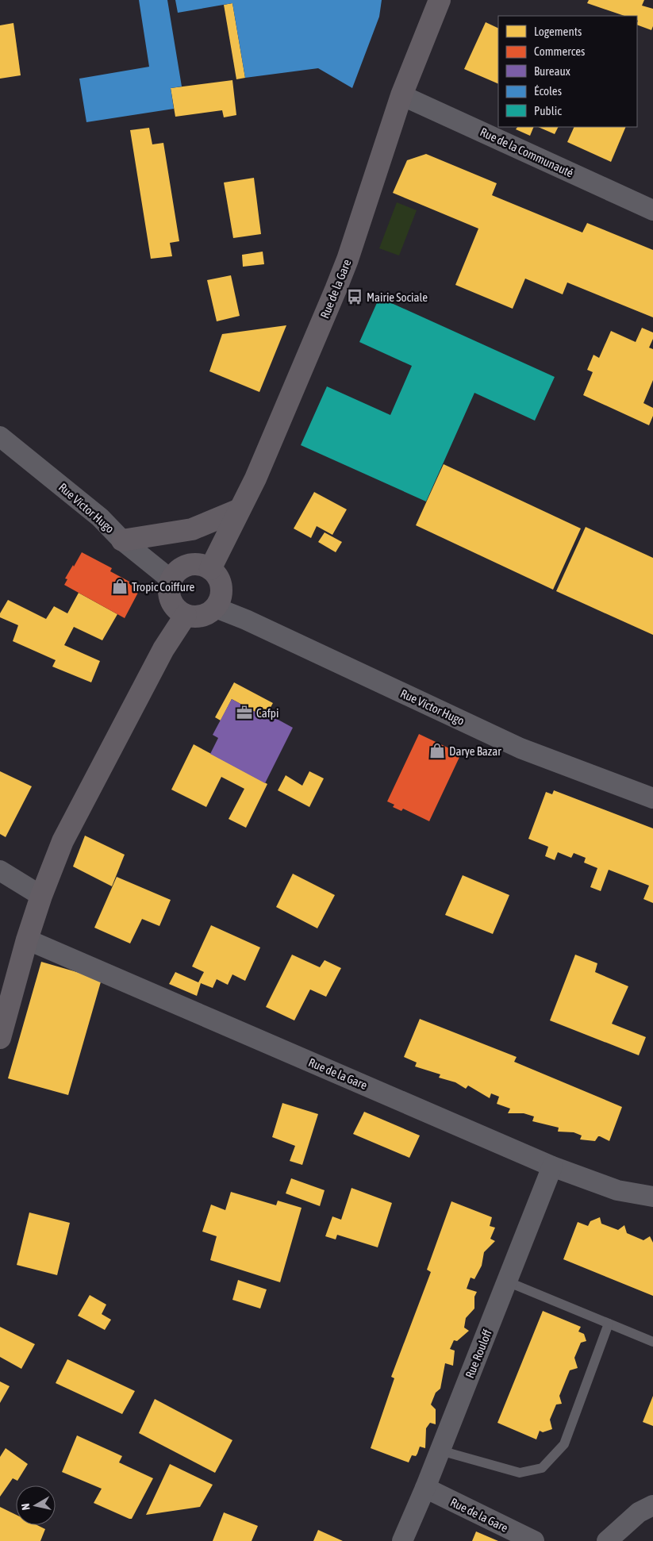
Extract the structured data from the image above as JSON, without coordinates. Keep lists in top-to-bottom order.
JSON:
{
  "streets": {
    "street": [
      "Rue de la Communauté",
      "Rue de la Gare",
      "Rue Victor Hugo",
      "Rue Rouloff"
    ]
  },
  "crossings": [
    ["Rue de la Communauté", "Rue de la Gare"],
    ["Rue de la Gare", "Rue Victor Hugo"],
    ["Rue de la Gare", "Rue Rouloff"]
  ],
  "places": {
    "bus stop": ["Mairie Sociale"],
    "shop": ["Tropic Coiffure", "Darye Bazar"],
    "office": ["Cafpi"]
  },
  "legend": [
    "Logements",
    "Commerces",
    "Bureaux",
    "Écoles",
    "Public"
  ],
  "north": "left"
}
